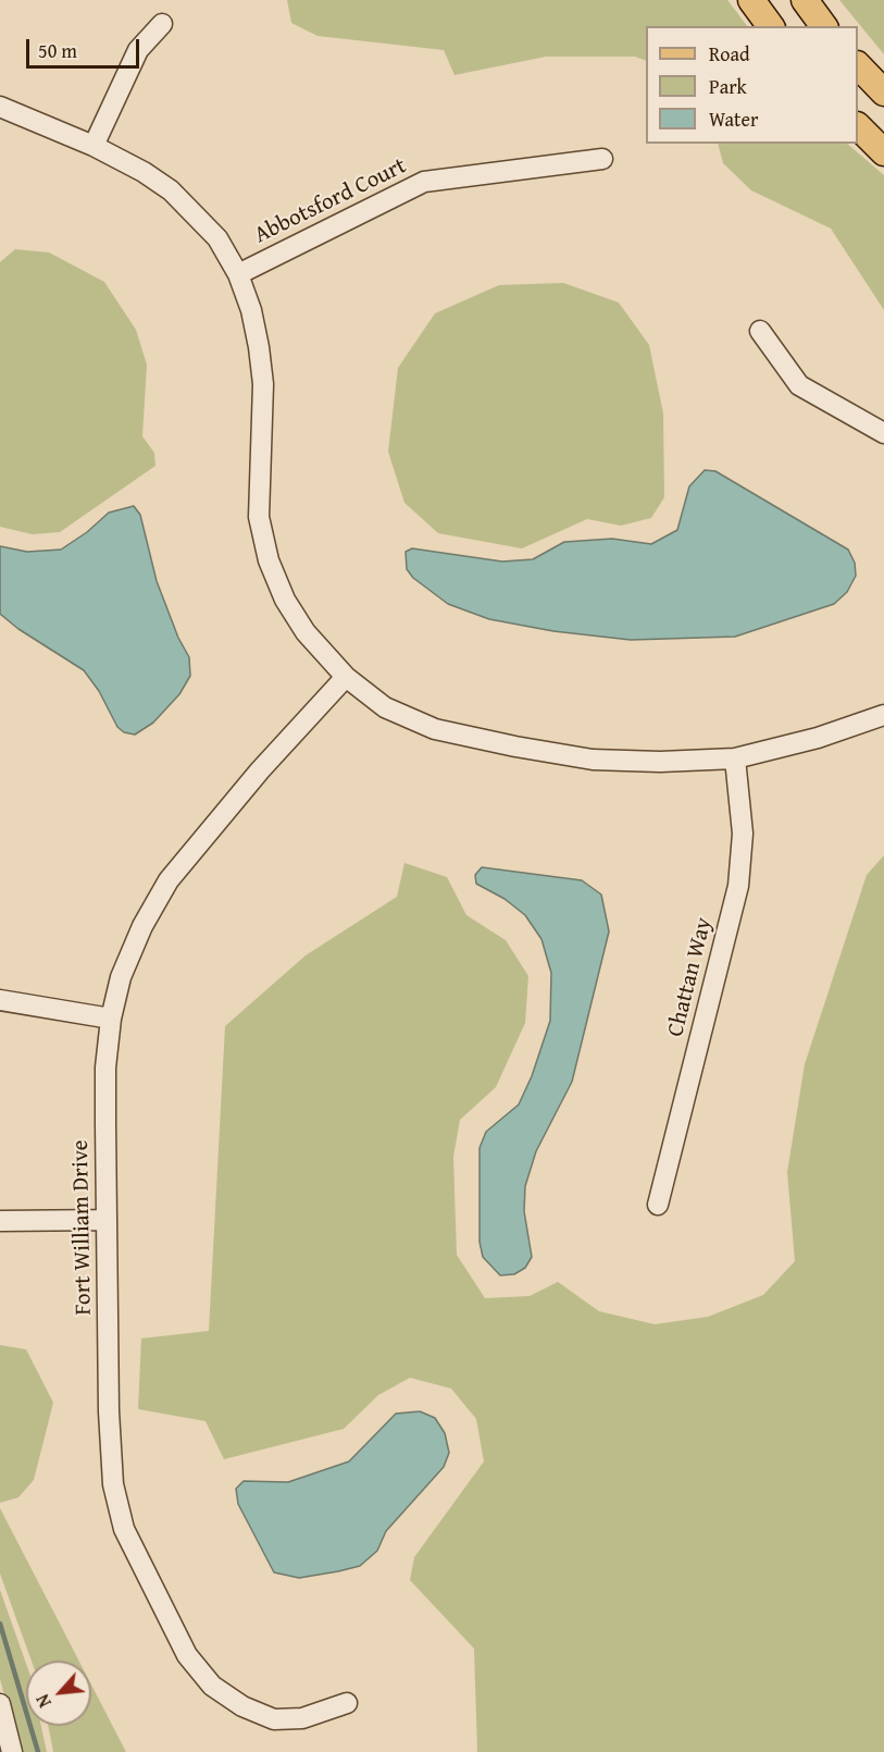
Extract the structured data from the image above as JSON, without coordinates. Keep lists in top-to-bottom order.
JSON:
{
  "streets": {
    "street": ["Abbotsford Court", "Chattan Way", "Fort William Drive"]
  },
  "legend": ["Road", "Park", "Water"],
  "scale_bar": "50 m",
  "north": "bottom left"
}
